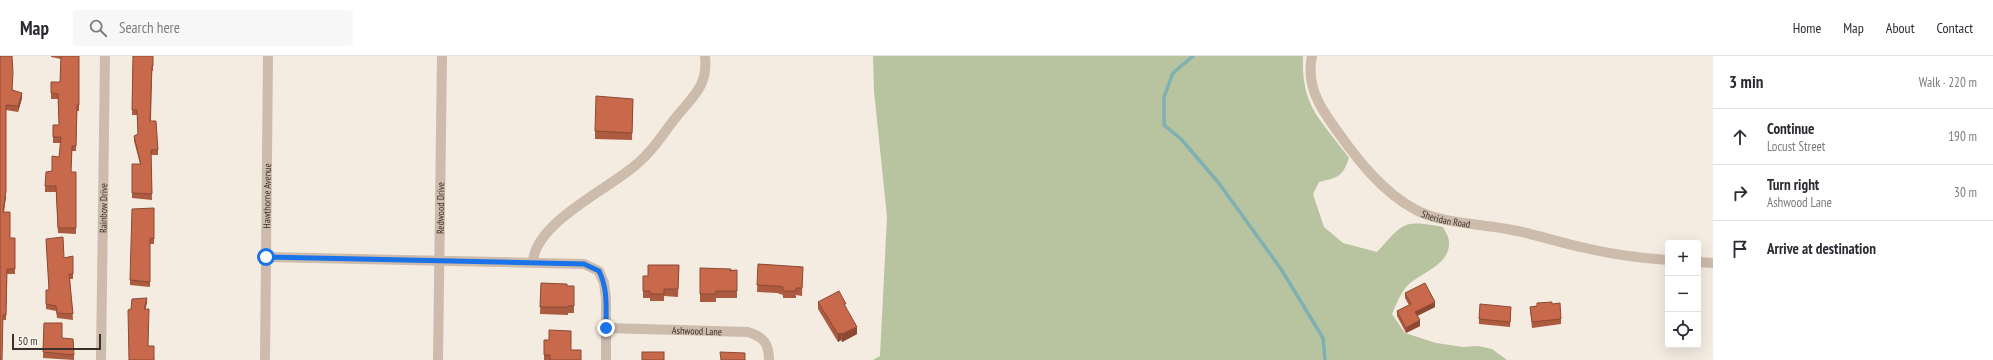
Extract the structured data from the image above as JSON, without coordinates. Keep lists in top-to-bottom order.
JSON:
{
  "streets": {
    "street": [
      "Hawthorne Avenue",
      "Rainbow Drive",
      "Redwood Drive",
      "Sheridan Road",
      "Ashwood Lane"
    ]
  },
  "scale_bar": "50 m",
  "page": {
    "header": "Map",
    "search": "Search here",
    "nav": [
      "Home",
      "Map",
      "About",
      "Contact"
    ],
    "heading": ["3 min", "Walk · 220 m"],
    "list": [
      ["Continue", "Locust Street", "190 m"],
      ["Turn right", "Ashwood Lane", "30 m"],
      "Arrive at destination"
    ],
    "map_buttons": ["+", "−"],
    "scale": "50 m"
  }
}
